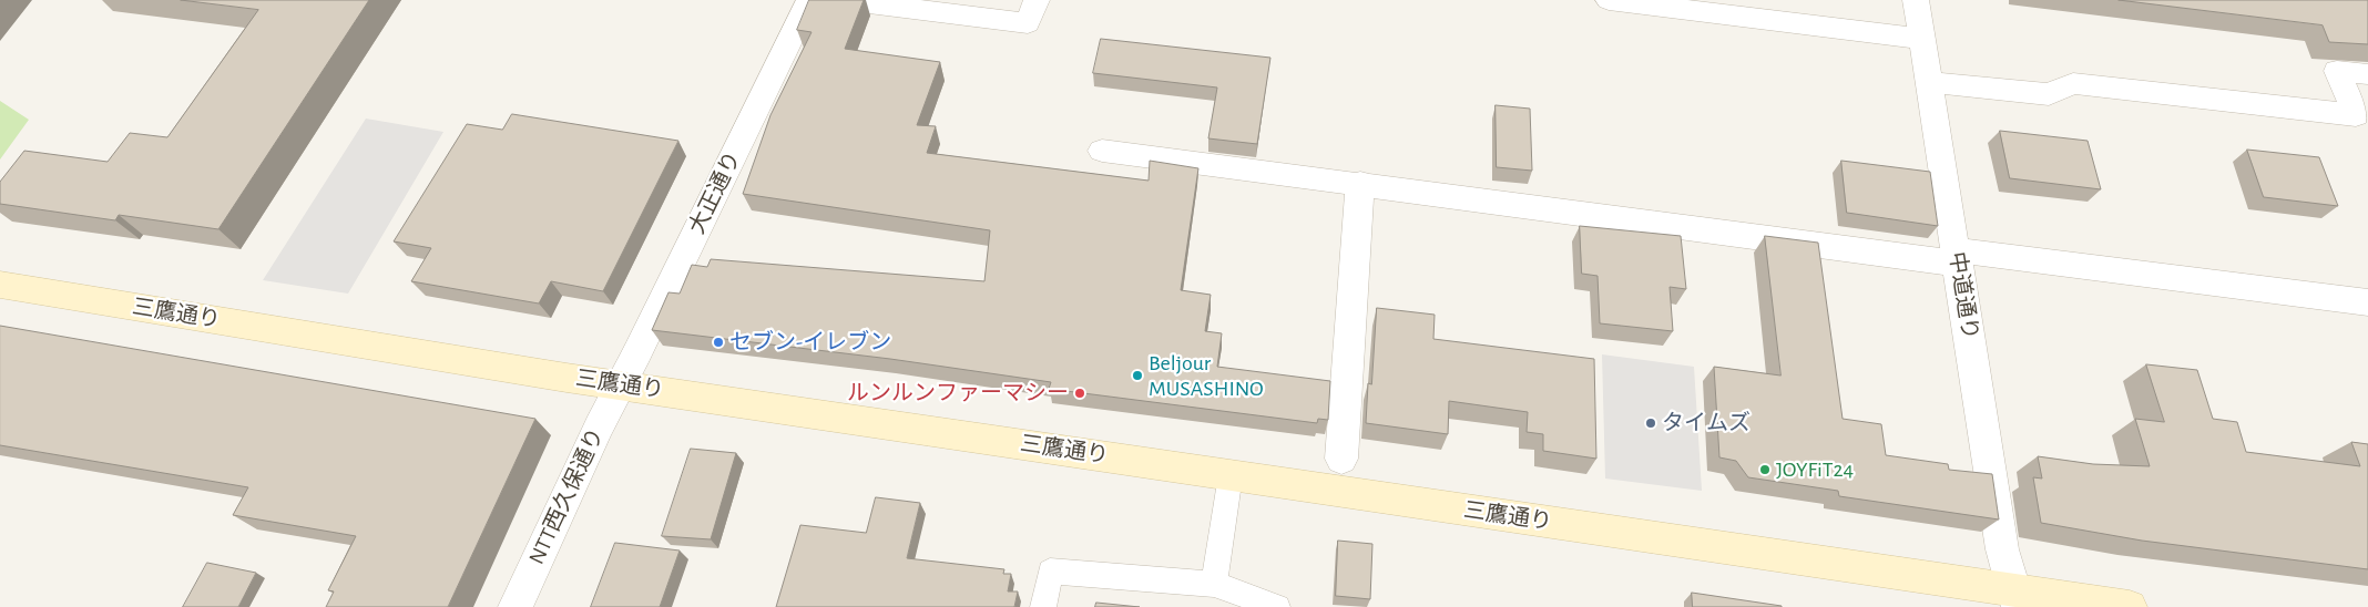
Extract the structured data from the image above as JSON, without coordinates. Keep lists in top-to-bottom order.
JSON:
{
  "streets": {
    "main road": ["三鷹通り"],
    "street": ["大正通り", "中道通り", "NTT西久保通り"]
  },
  "crossings": [
    ["大正通り", "三鷹通り"],
    ["大正通り", "NTT西久保通り"],
    ["中道通り", "三鷹通り"],
    ["三鷹通り", "NTT西久保通り"]
  ],
  "places": [
    "セブン-イレブン",
    "Beljour MUSASHINO",
    "ルンルンファーマシー",
    "タイムズ",
    "JOYFiT24"
  ]
}
